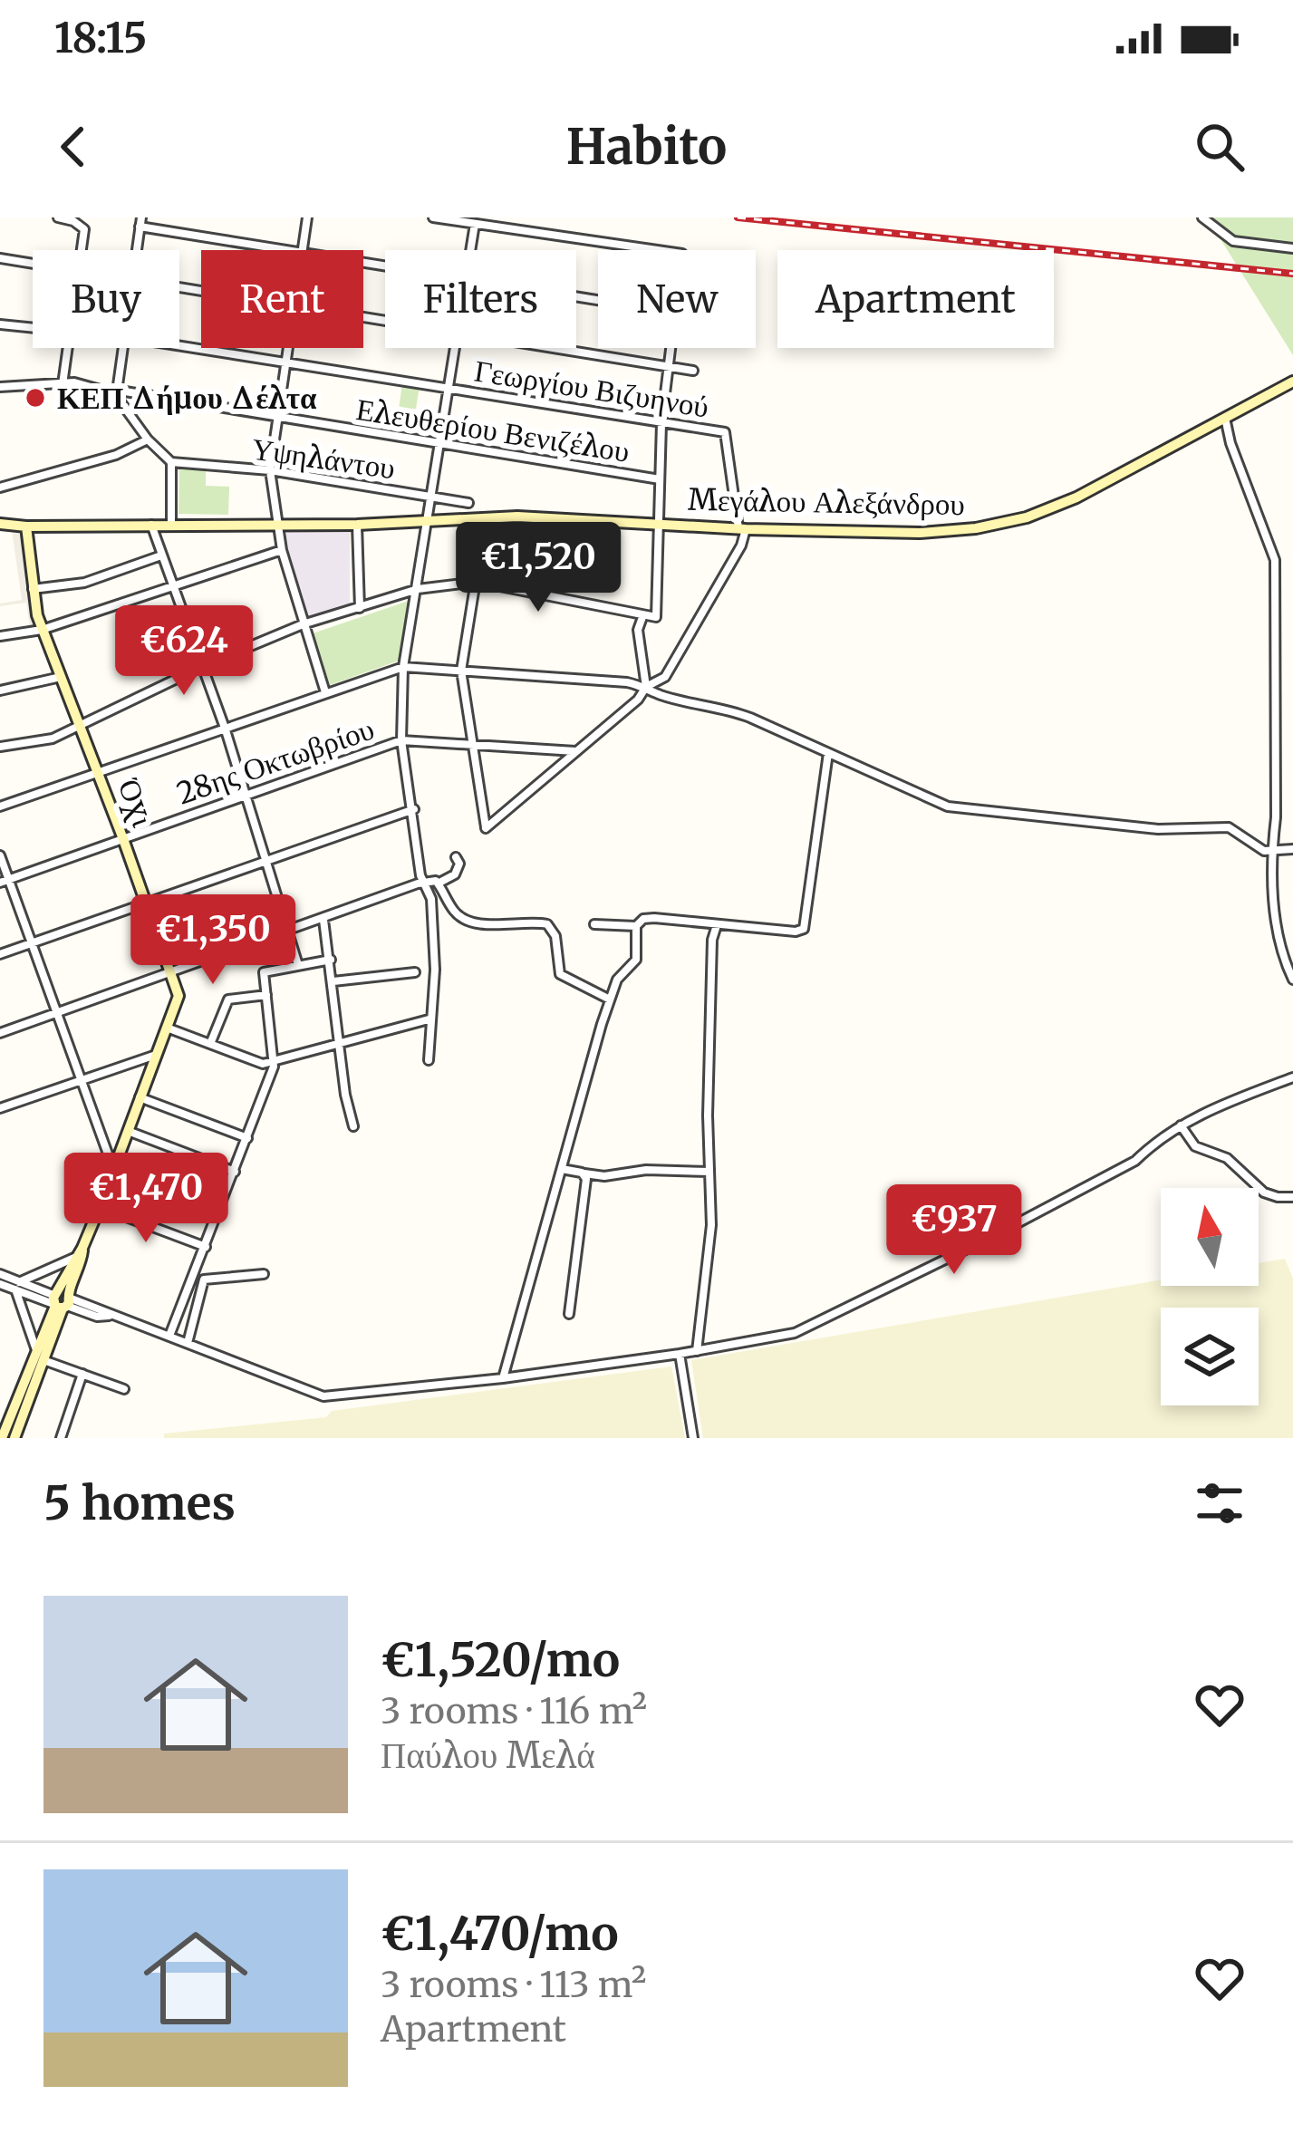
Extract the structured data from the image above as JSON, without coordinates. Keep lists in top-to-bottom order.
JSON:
{
  "streets": {
    "street": [
      "Γεωργίου Βιζυηνού",
      "Ελευθερίου Βενιζέλου",
      "Υψηλάντου",
      "Μεγάλου Αλεξάνδρου",
      "28ης Οκτωβρίου",
      "Όχι"
    ]
  },
  "crossings": [
    ["Γεωργίου Βιζυηνού", "Μεγάλου Αλεξάνδρου"],
    ["Μεγάλου Αλεξάνδρου", "Όχι"],
    ["28ης Οκτωβρίου", "Όχι"]
  ],
  "places": ["ΚΕΠ Δήμου Δέλτα"],
  "north": "top",
  "page": {
    "status": "18:15",
    "header": "Habito",
    "chip": [
      "Buy",
      "Rent",
      "Filters",
      "New",
      "Apartment"
    ],
    "price": [
      "€1,520",
      "€624",
      "€1,350",
      "€1,470",
      "€937"
    ],
    "heading": "5 homes",
    "list": [
      {
        "name": "€1,520/mo",
        "note": "3 rooms · 116 m² · Παύλου Μελά"
      },
      {
        "name": "€1,470/mo",
        "note": "3 rooms · 113 m² · Apartment"
      }
    ]
  }
}
